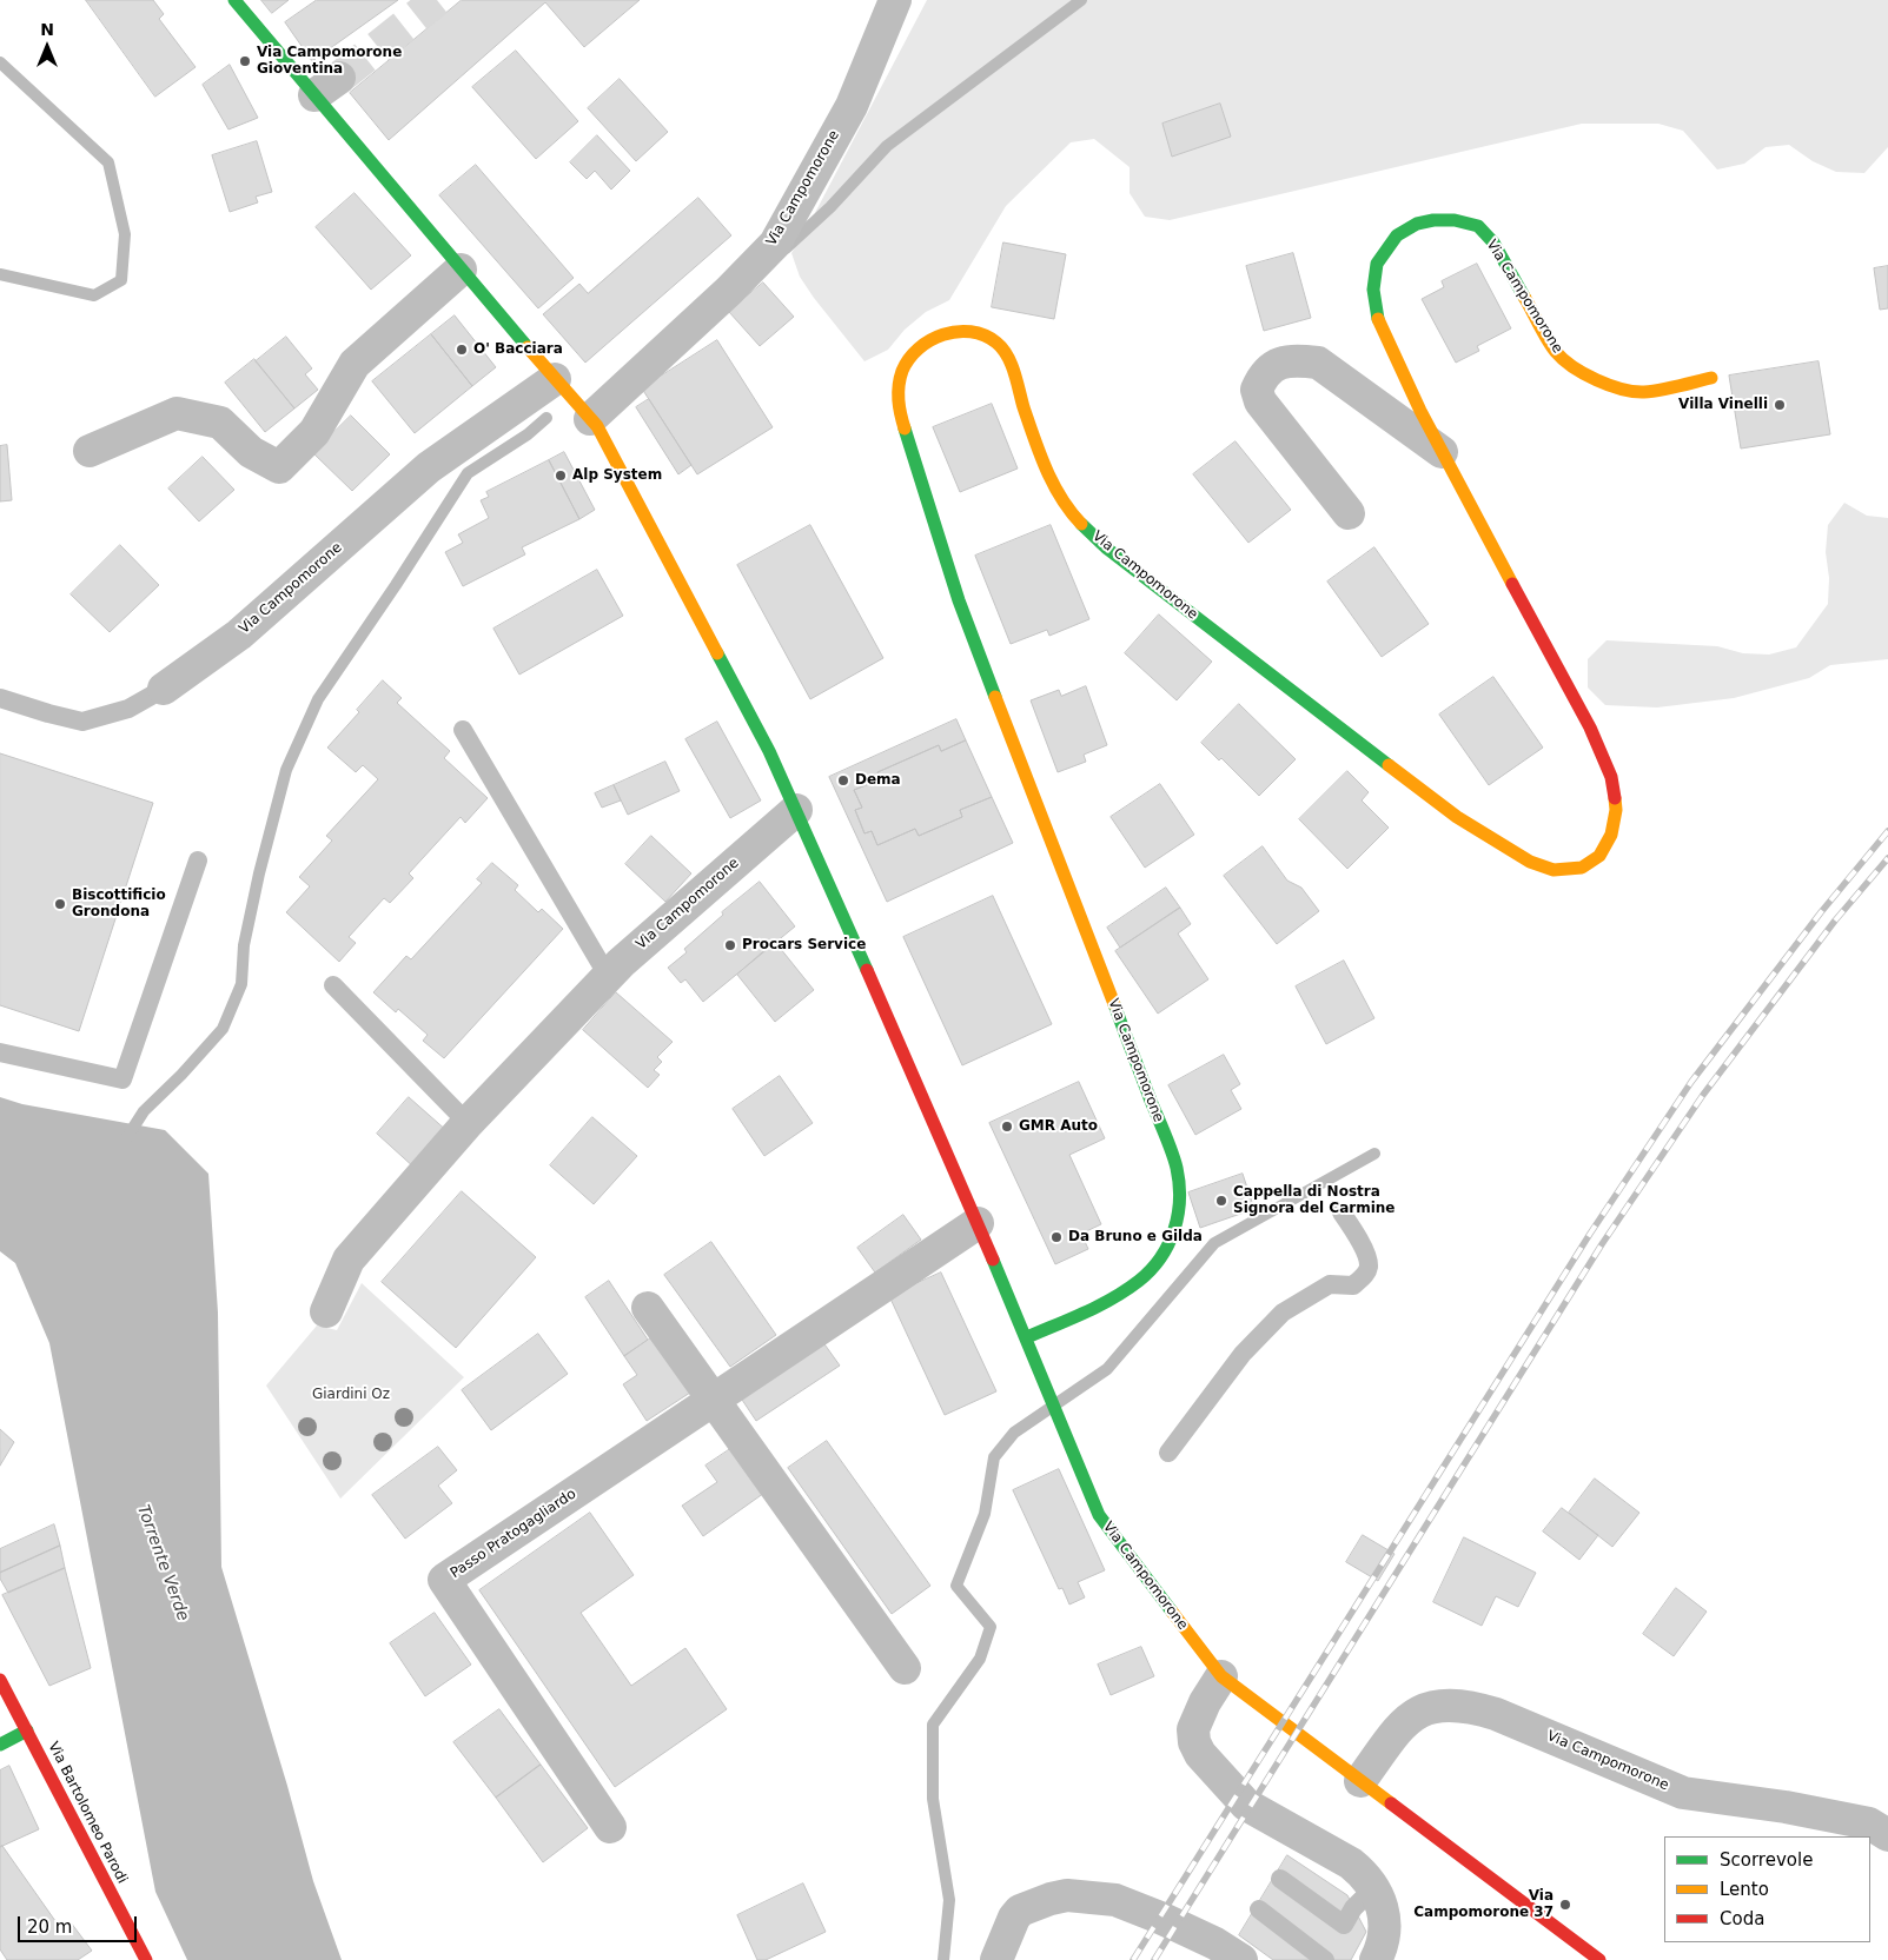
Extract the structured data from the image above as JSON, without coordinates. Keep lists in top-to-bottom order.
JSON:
{
  "streets": {
    "street": ["Via Campomorone", "Passo Pratogagliardo", "Via Bartolomeo Parodi"]
  },
  "crossings": [
    ["Via Campomorone", "Passo Pratogagliardo"]
  ],
  "water": ["Torrente Verde"],
  "parks": ["Giardini Oz"],
  "places": [
    "Via Campomorone Gioventina",
    "O' Bacciara",
    "Villa Vinelli",
    "Alp System",
    "Dema",
    "Biscottificio Grondona",
    "Procars Service",
    "GMR Auto",
    "Cappella di Nostra Signora del Carmine",
    "Da Bruno e Gilda",
    "Via Campomorone 37"
  ],
  "legend": ["Scorrevole", "Lento", "Coda"],
  "scale_bar": "20 m",
  "north": "top"
}
